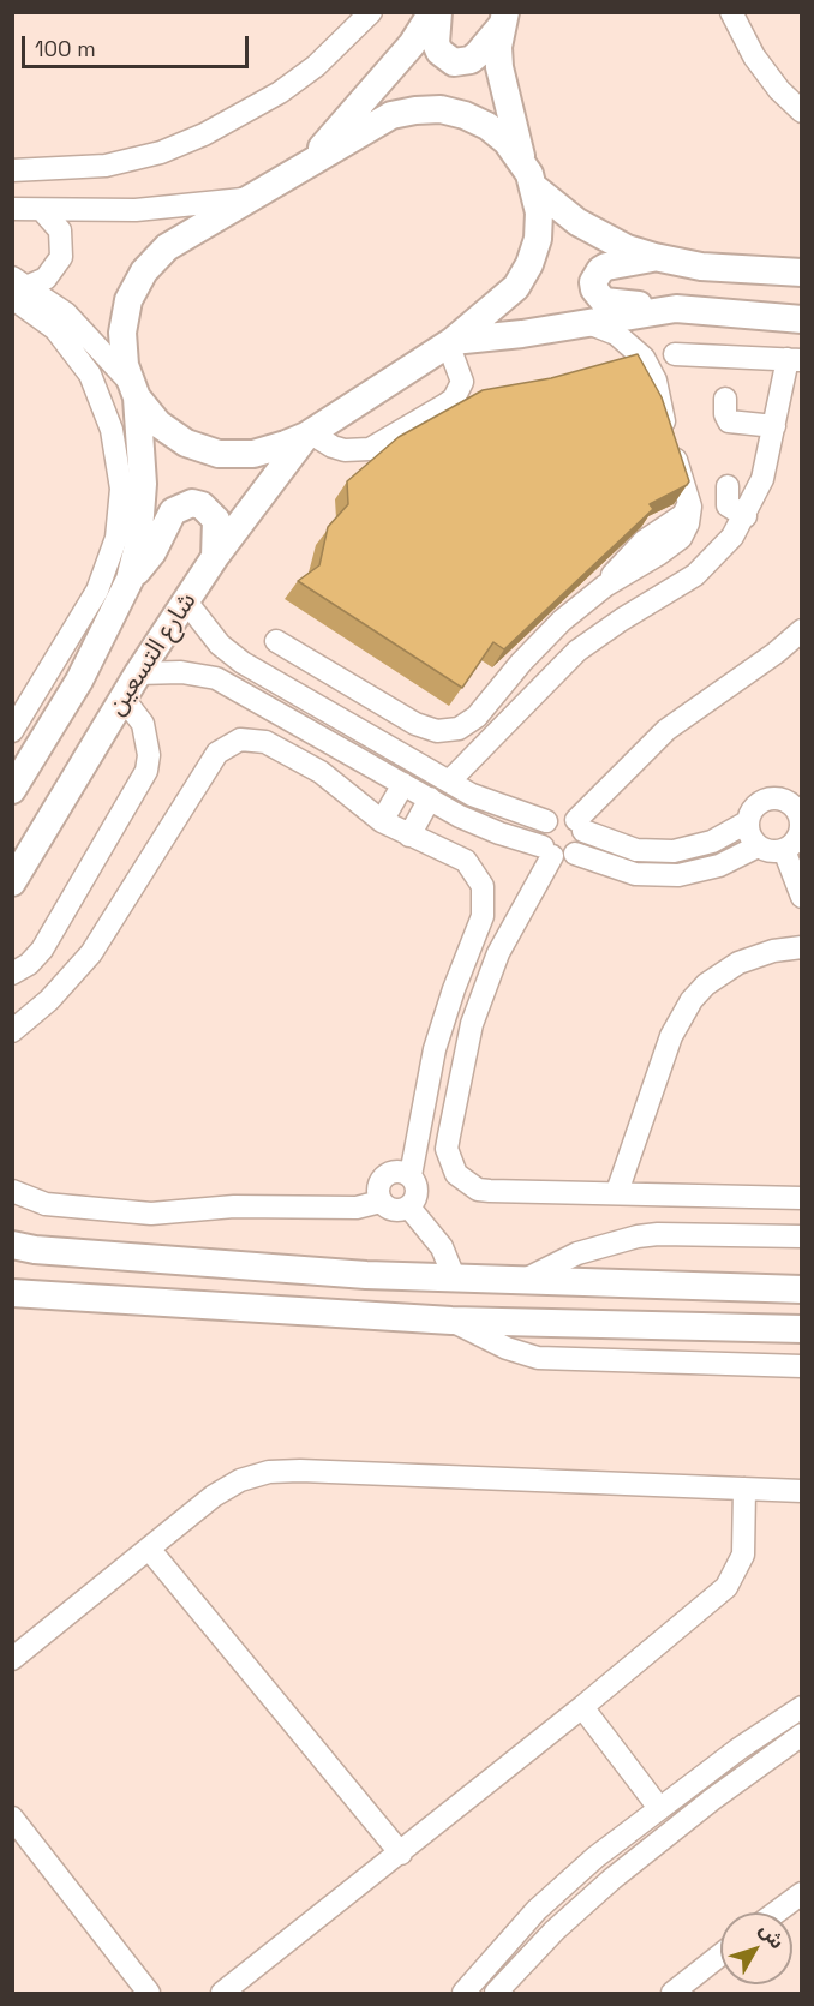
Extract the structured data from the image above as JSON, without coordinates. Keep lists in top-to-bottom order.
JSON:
{
  "streets": {
    "main road": ["شارع التسعين"]
  },
  "scale_bar": "100 m",
  "north": "top right"
}
